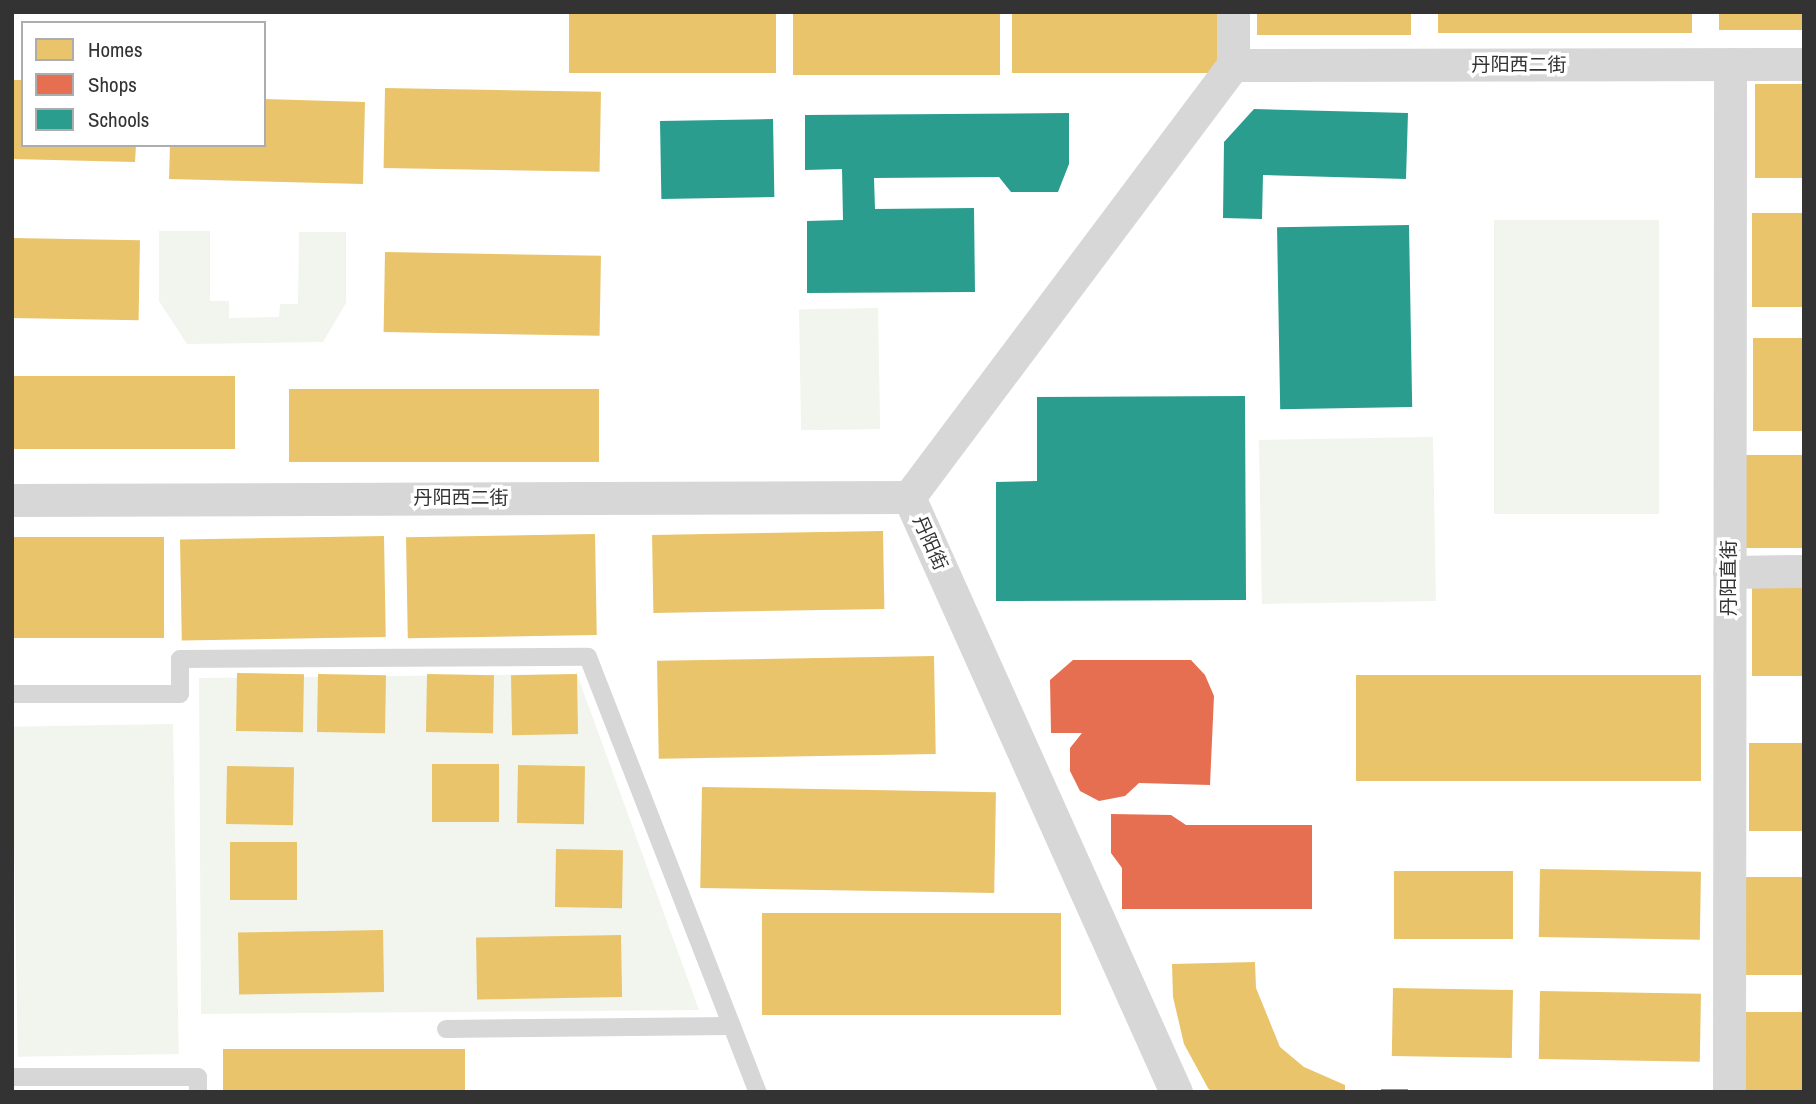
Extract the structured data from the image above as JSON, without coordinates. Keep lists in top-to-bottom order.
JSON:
{
  "streets": {
    "street": ["丹阳西二街", "丹阳街", "丹阳直街"]
  },
  "crossings": [
    ["丹阳西二街", "丹阳街"],
    ["丹阳西二街", "丹阳直街"]
  ],
  "legend": ["Homes", "Shops", "Schools"]
}
